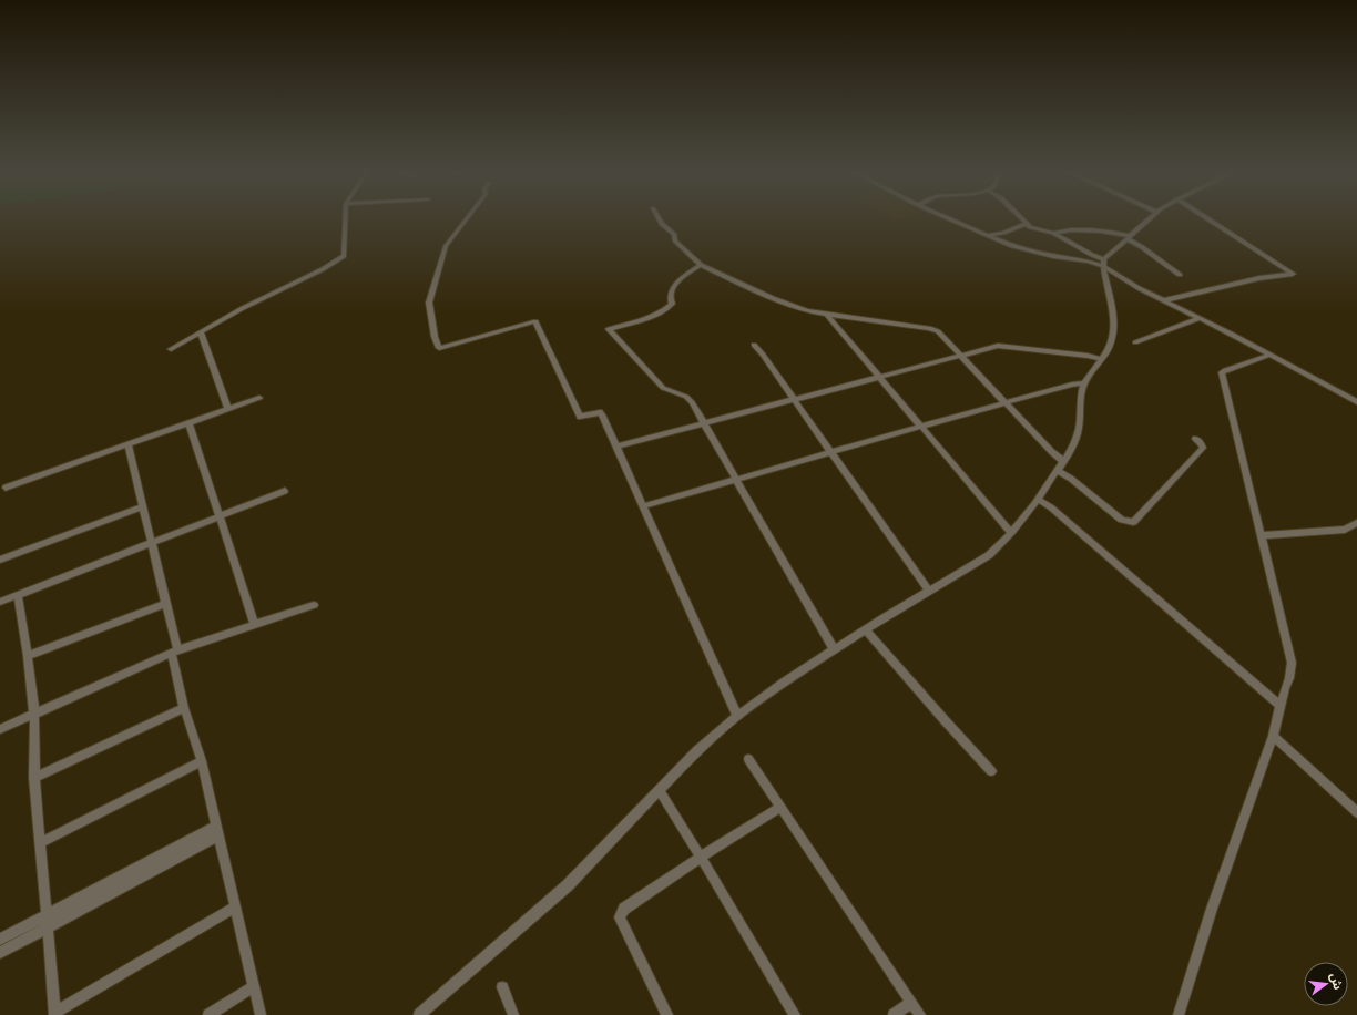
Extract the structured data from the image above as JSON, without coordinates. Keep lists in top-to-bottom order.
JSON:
{
  "north": "right"
}
